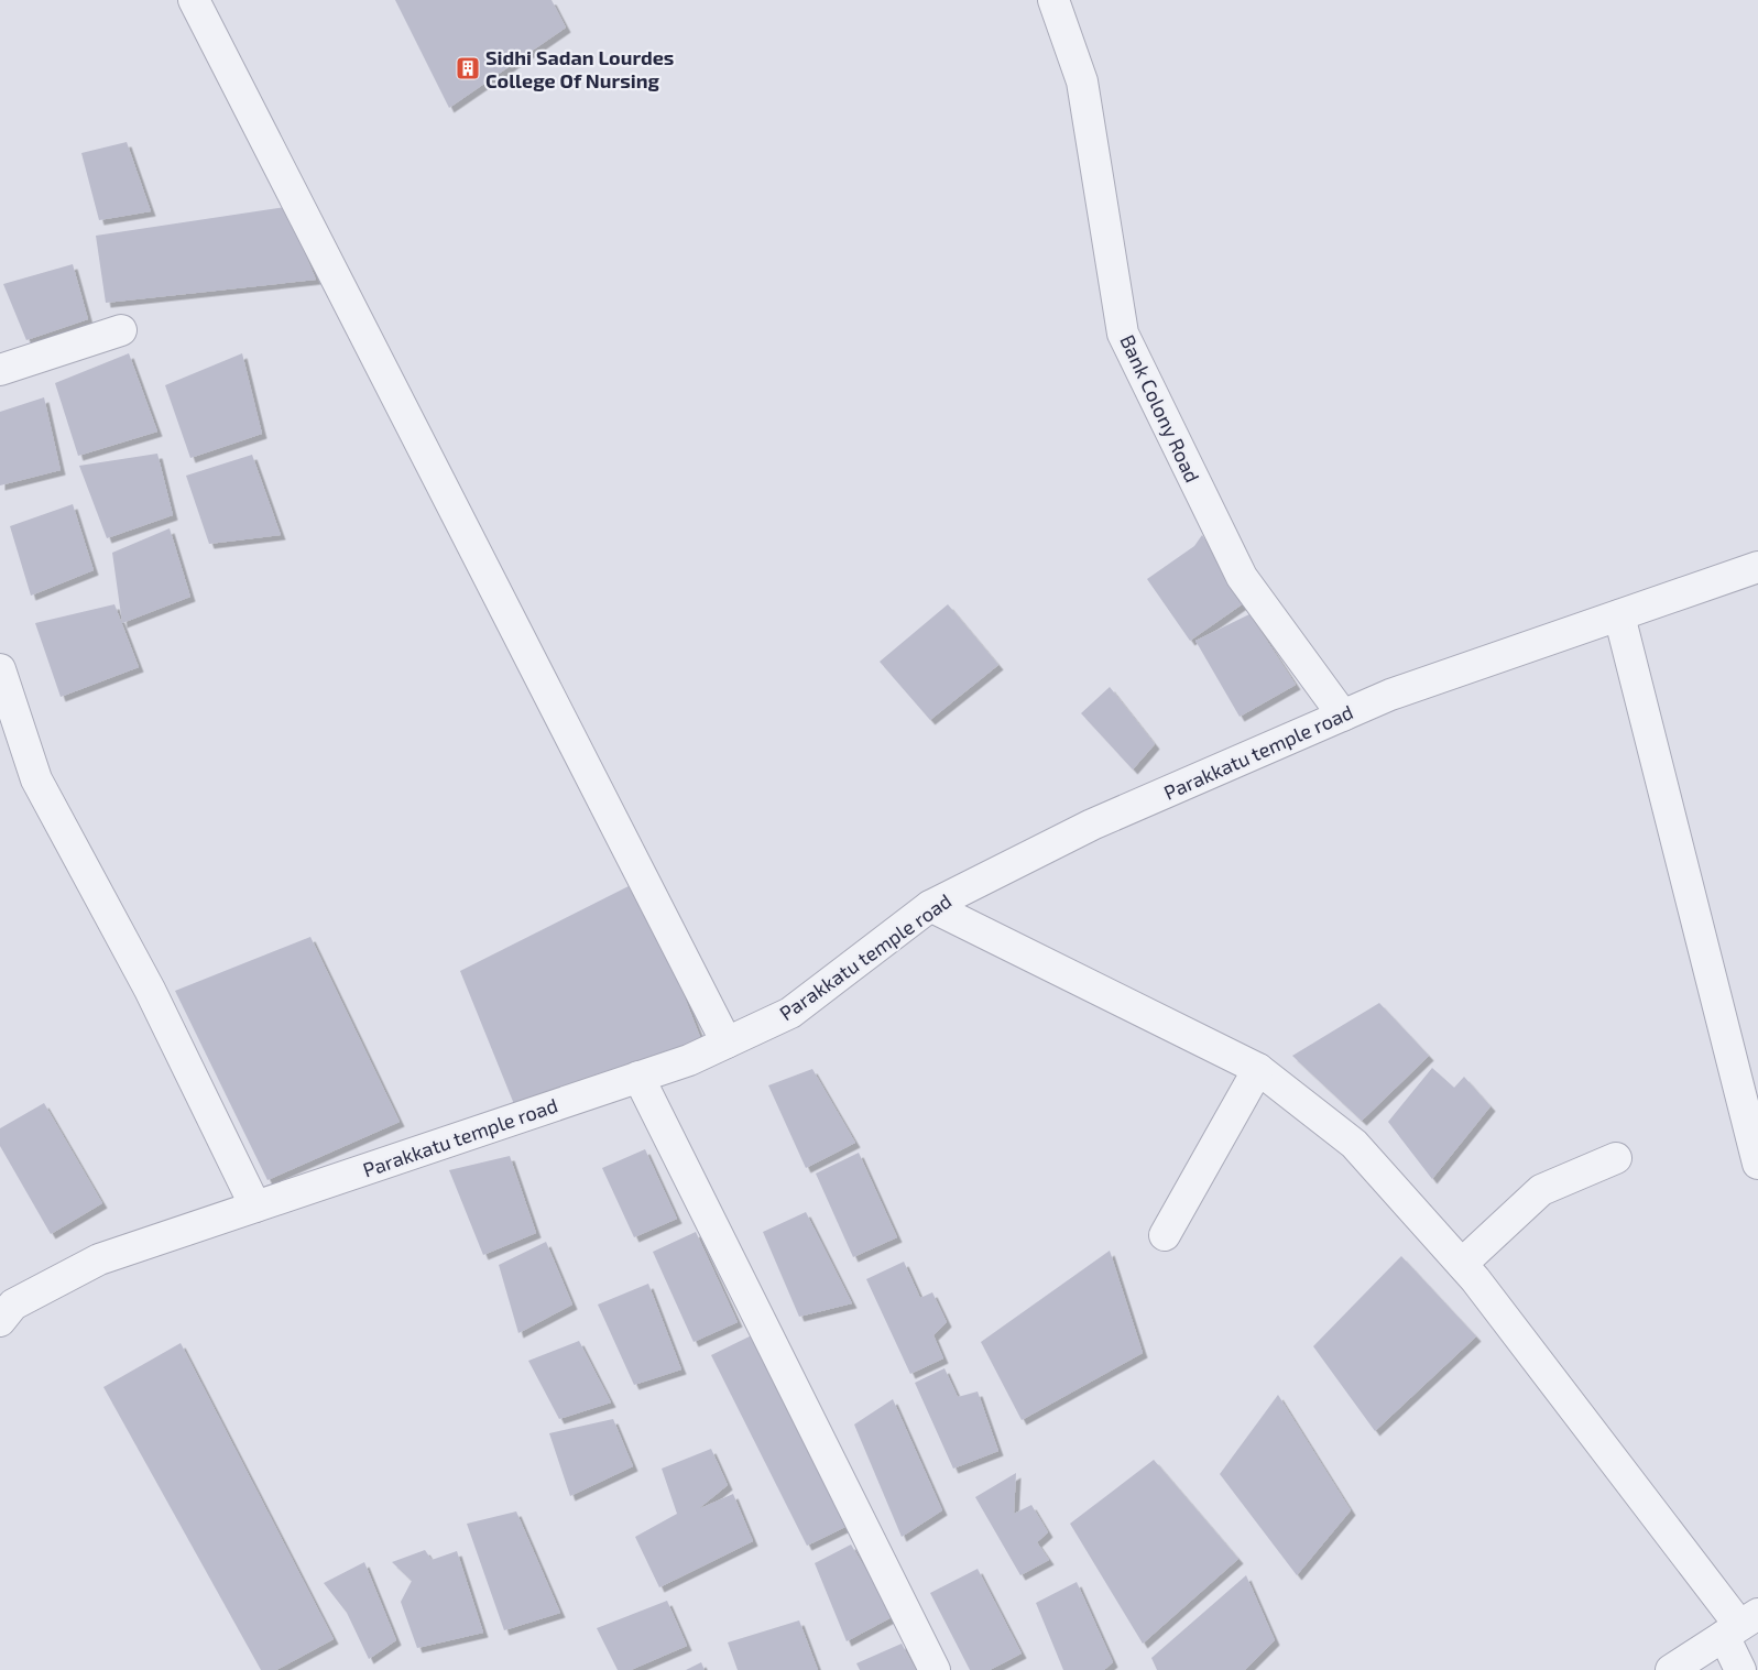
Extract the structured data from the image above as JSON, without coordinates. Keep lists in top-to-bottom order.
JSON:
{
  "streets": {
    "street": ["Bank Colony Road", "Parakkatu temple road"]
  },
  "crossings": [
    ["Bank Colony Road", "Parakkatu temple road"]
  ],
  "places": {
    "building": ["Sidhi Sadan Lourdes College Of Nursing"]
  }
}
